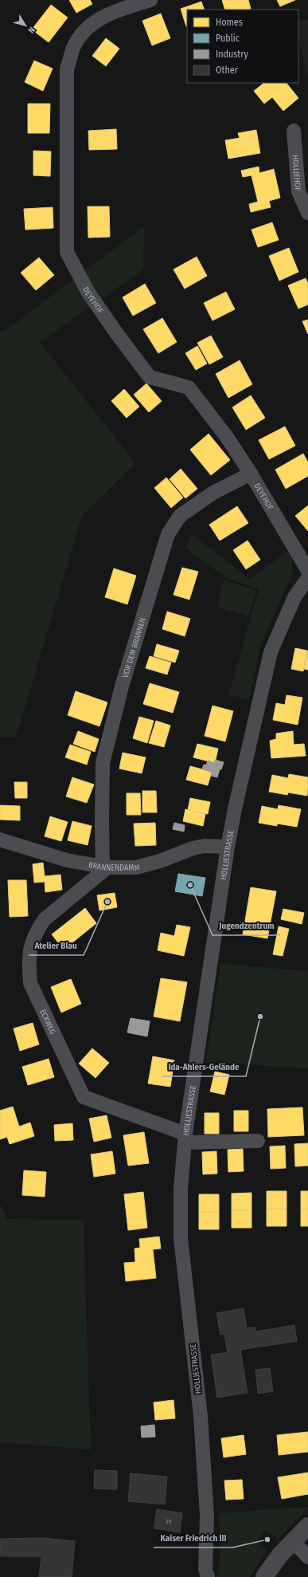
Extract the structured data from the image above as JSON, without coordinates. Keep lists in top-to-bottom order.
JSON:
{
  "streets": {
    "street": [
      "HOLLJEHOF",
      "DEYEHOF",
      "VOR DEM BRANNEN",
      "HOLLJESTRASSE",
      "BRANNENDAMM",
      "ECKWEG"
    ]
  },
  "crossings": [
    ["DEYEHOF", "VOR DEM BRANNEN"],
    ["VOR DEM BRANNEN", "BRANNENDAMM"],
    ["VOR DEM BRANNEN", "ECKWEG"],
    ["HOLLJESTRASSE", "BRANNENDAMM"],
    ["HOLLJESTRASSE", "ECKWEG"],
    ["BRANNENDAMM", "ECKWEG"]
  ],
  "places": [
    "Jugendzentrum",
    "Atelier Blau",
    "Ida-Ahlers-Gelände",
    "Kaiser Friedrich III"
  ],
  "house_numbers": ["29"],
  "legend": [
    "Homes",
    "Public",
    "Industry",
    "Other"
  ],
  "north": "bottom right"
}
